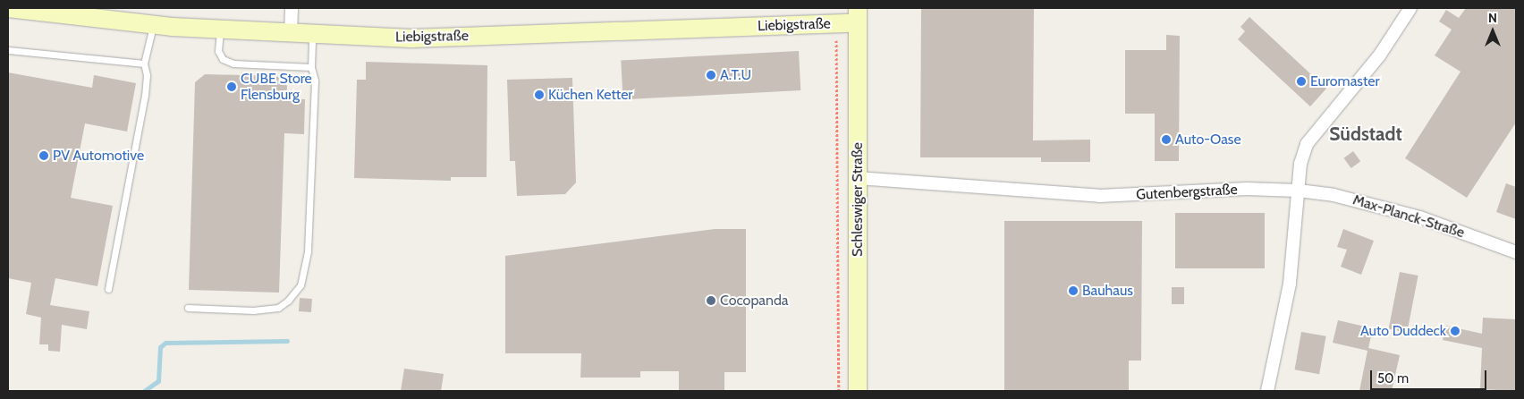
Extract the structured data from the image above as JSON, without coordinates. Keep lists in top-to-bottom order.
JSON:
{
  "streets": {
    "street": [
      "Liebigstraße",
      "Gutenbergstraße",
      "Schleswiger Straße",
      "Max-Planck-Straße"
    ]
  },
  "crossings": [
    ["Liebigstraße", "Schleswiger Straße"],
    ["Gutenbergstraße", "Schleswiger Straße"],
    ["Gutenbergstraße", "Max-Planck-Straße"]
  ],
  "districts": ["Südstadt"],
  "places": [
    "A.T.U",
    "Euromaster",
    "CUBE Store Flensburg",
    "Küchen Ketter",
    "Auto-Oase",
    "PV Automotive",
    "Bauhaus",
    "Cocopanda",
    "Auto Duddeck"
  ],
  "scale_bar": "50 m",
  "north": "top"
}
